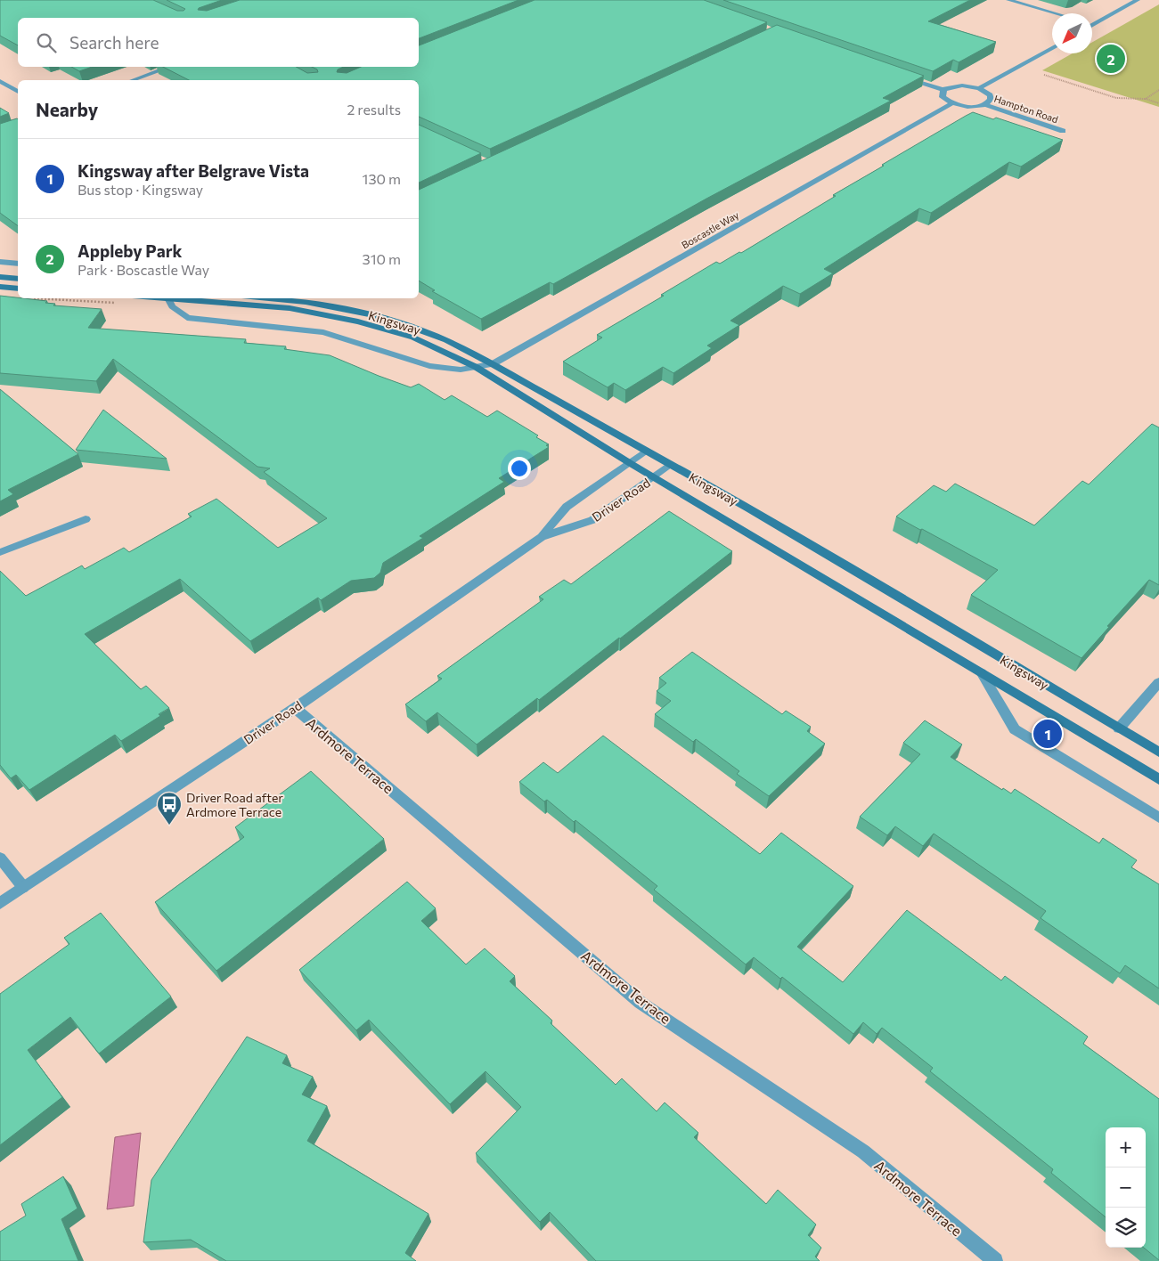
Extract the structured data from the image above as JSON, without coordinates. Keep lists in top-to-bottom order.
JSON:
{
  "streets": {
    "main road": ["Kingsway"],
    "street": [
      "Hampton Road",
      "Boscastle Way",
      "Driver Road",
      "Ardmore Terrace"
    ]
  },
  "crossings": [
    ["Boscastle Way", "Kingsway"],
    ["Kingsway", "Driver Road"],
    ["Driver Road", "Ardmore Terrace"]
  ],
  "places": {
    "bus stop": ["Driver Road after Ardmore Terrace"]
  },
  "north": "bottom left",
  "page": {
    "search": "Search here",
    "pins": ["2", "1"],
    "heading": ["Nearby", "2 results"],
    "list": [
      {
        "mark": "1",
        "name": "Kingsway after Belgrave Vista",
        "note": "Bus stop · Kingsway",
        "value": "130 m"
      },
      {
        "mark": "2",
        "name": "Appleby Park",
        "note": "Park · Boscastle Way",
        "value": "310 m"
      }
    ],
    "map_buttons": ["+", "−"]
  }
}
